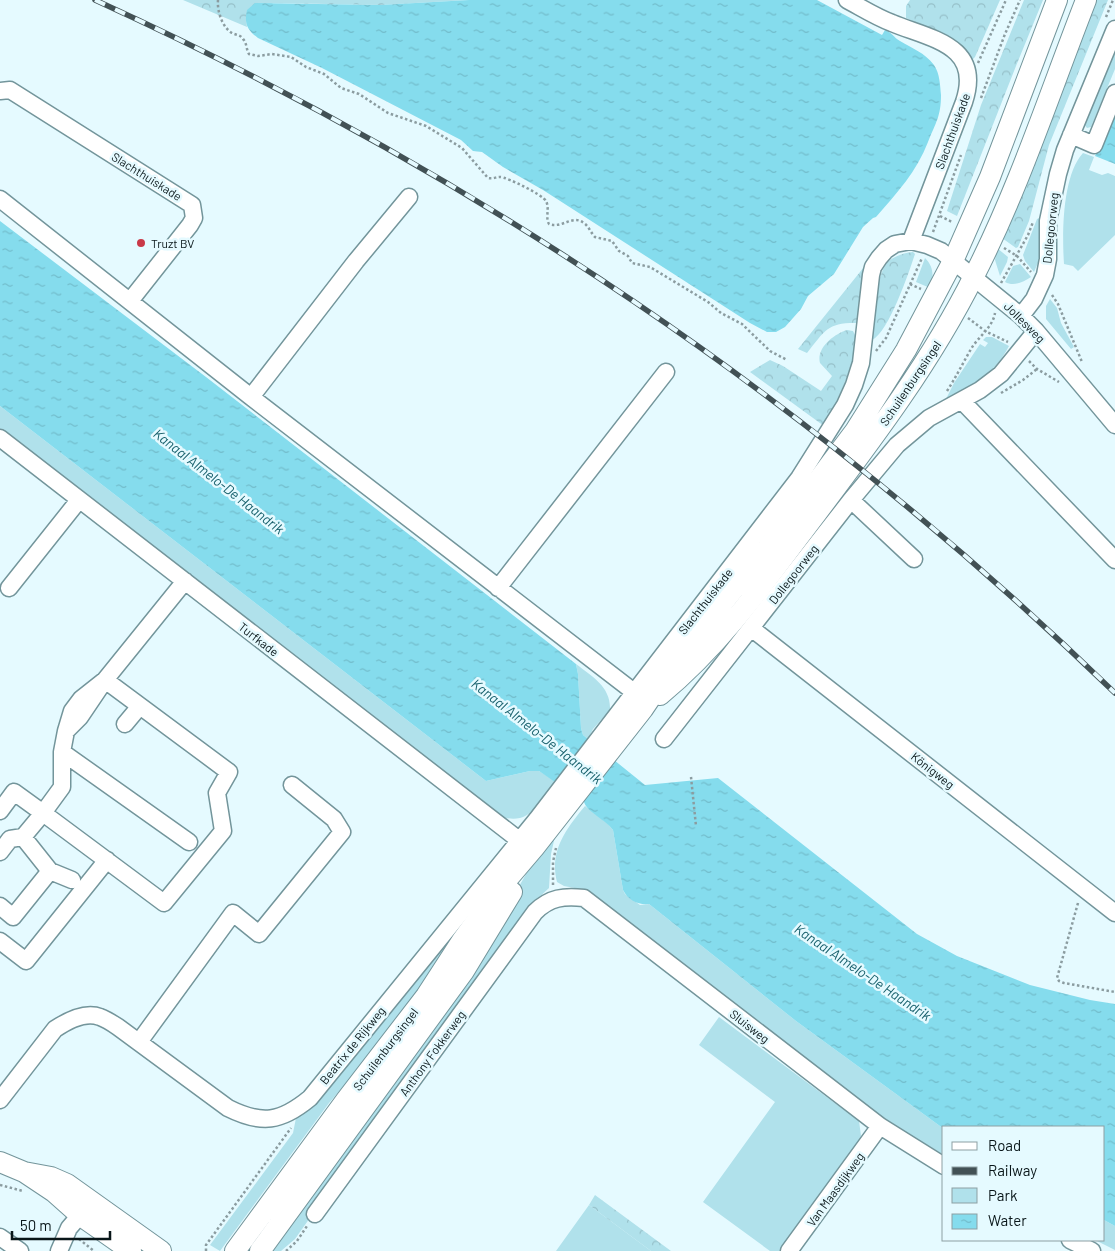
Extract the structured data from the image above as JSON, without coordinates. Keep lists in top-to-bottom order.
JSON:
{
  "streets": {
    "main road": ["Schuilenburgsingel"],
    "street": [
      "Slachthuiskade",
      "Dollegoorweg",
      "Jollesweg",
      "Turfkade",
      "Königweg",
      "Sluisweg",
      "Beatrix de Rijkweg",
      "Anthony Fokkerweg",
      "Van Maasdijkweg"
    ]
  },
  "crossings": [
    ["Slachthuiskade", "Schuilenburgsingel"],
    ["Dollegoorweg", "Jollesweg"],
    ["Dollegoorweg", "Königweg"],
    ["Jollesweg", "Schuilenburgsingel"],
    ["Schuilenburgsingel", "Turfkade"],
    ["Schuilenburgsingel", "Beatrix de Rijkweg"],
    ["Turfkade", "Beatrix de Rijkweg"],
    ["Sluisweg", "Anthony Fokkerweg"],
    ["Sluisweg", "Van Maasdijkweg"]
  ],
  "water": ["Kanaal Almelo-De Haandrik"],
  "places": ["Truzt BV"],
  "legend": [
    "Road",
    "Railway",
    "Park",
    "Water"
  ],
  "scale_bar": "50 m"
}
